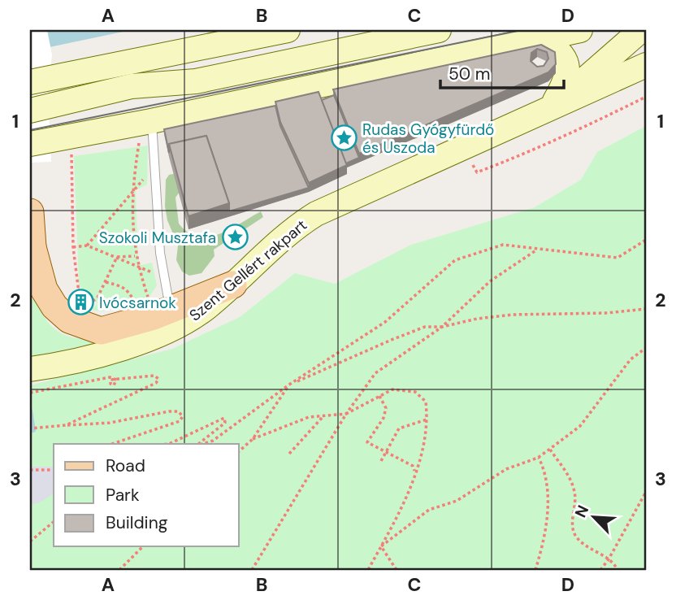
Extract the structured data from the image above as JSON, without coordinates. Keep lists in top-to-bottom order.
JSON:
{
  "streets": {
    "main road": ["Szent Gellért rakpart"]
  },
  "places": {
    "place": ["Rudas Gyógyfürdő és Uszoda", "Szokoli Musztafa"],
    "building": ["Ivócsarnok"]
  },
  "legend": ["Road", "Park", "Building"],
  "scale_bar": "50 m",
  "north": "top left",
  "grid": {
    "columns": [
      "A",
      "B",
      "C",
      "D"
    ],
    "rows": ["1", "2", "3"]
  }
}
